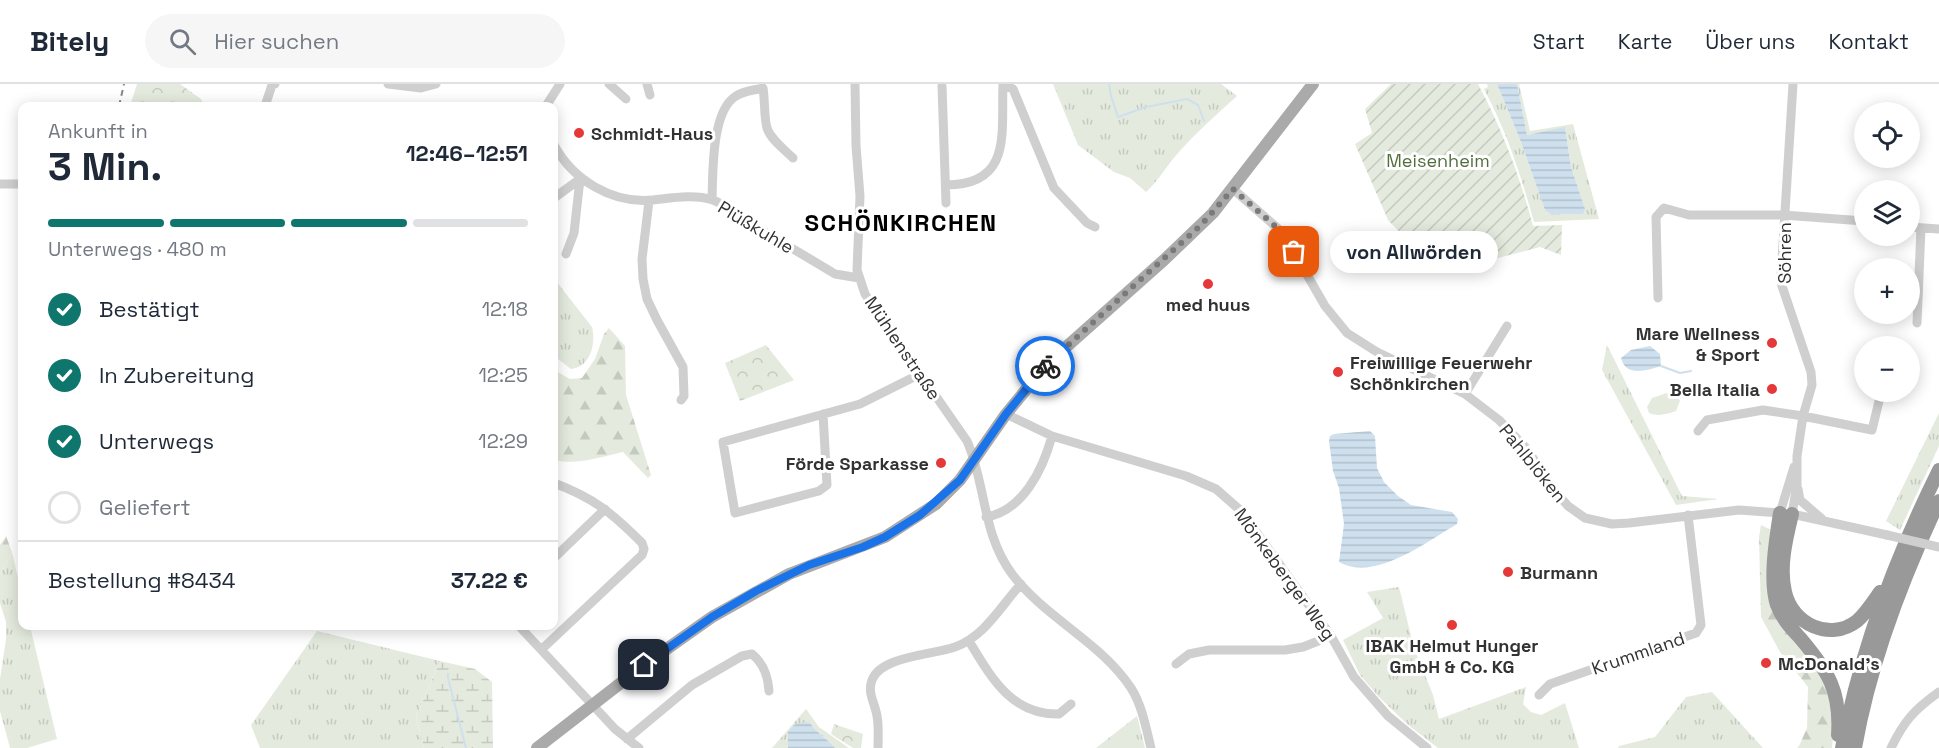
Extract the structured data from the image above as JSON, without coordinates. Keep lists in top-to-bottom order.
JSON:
{
  "streets": {
    "street": [
      "Plüßkuhle",
      "Söhren",
      "Mühlenstraße",
      "Pahlblöken",
      "Mönkeberger Weg",
      "Krummland"
    ]
  },
  "crossings": [
    ["Plüßkuhle", "Mühlenstraße"],
    ["Söhren", "Pahlblöken"],
    ["Pahlblöken", "Krummland"]
  ],
  "districts": ["SCHÖNKIRCHEN"],
  "parks": ["Meisenheim"],
  "places": [
    "Schmidt-Haus",
    "von Allwörden",
    "med huus",
    "Mare Wellness & Sport",
    "Freiwillige Feuerwehr Schönkirchen",
    "Bella Italia",
    "Förde Sparkasse",
    "Burmann",
    "IBAK Helmut Hunger GmbH & Co. KG",
    "McDonald's"
  ],
  "page": {
    "header": "Bitely",
    "search": "Hier suchen",
    "nav": [
      "Start",
      "Karte",
      "Über uns",
      "Kontakt"
    ],
    "map_buttons": ["+", "−"],
    "heading": ["3 Min.", "Ankunft in", "12:46–12:51"],
    "panel": ["Bestellung #8434", "37.22 €"],
    "bar": "Unterwegs · 480 m",
    "bubble": "von Allwörden",
    "list": [
      ["Bestätigt", "12:18"],
      ["In Zubereitung", "12:25"],
      ["Unterwegs", "12:29"],
      "Geliefert"
    ]
  }
}
